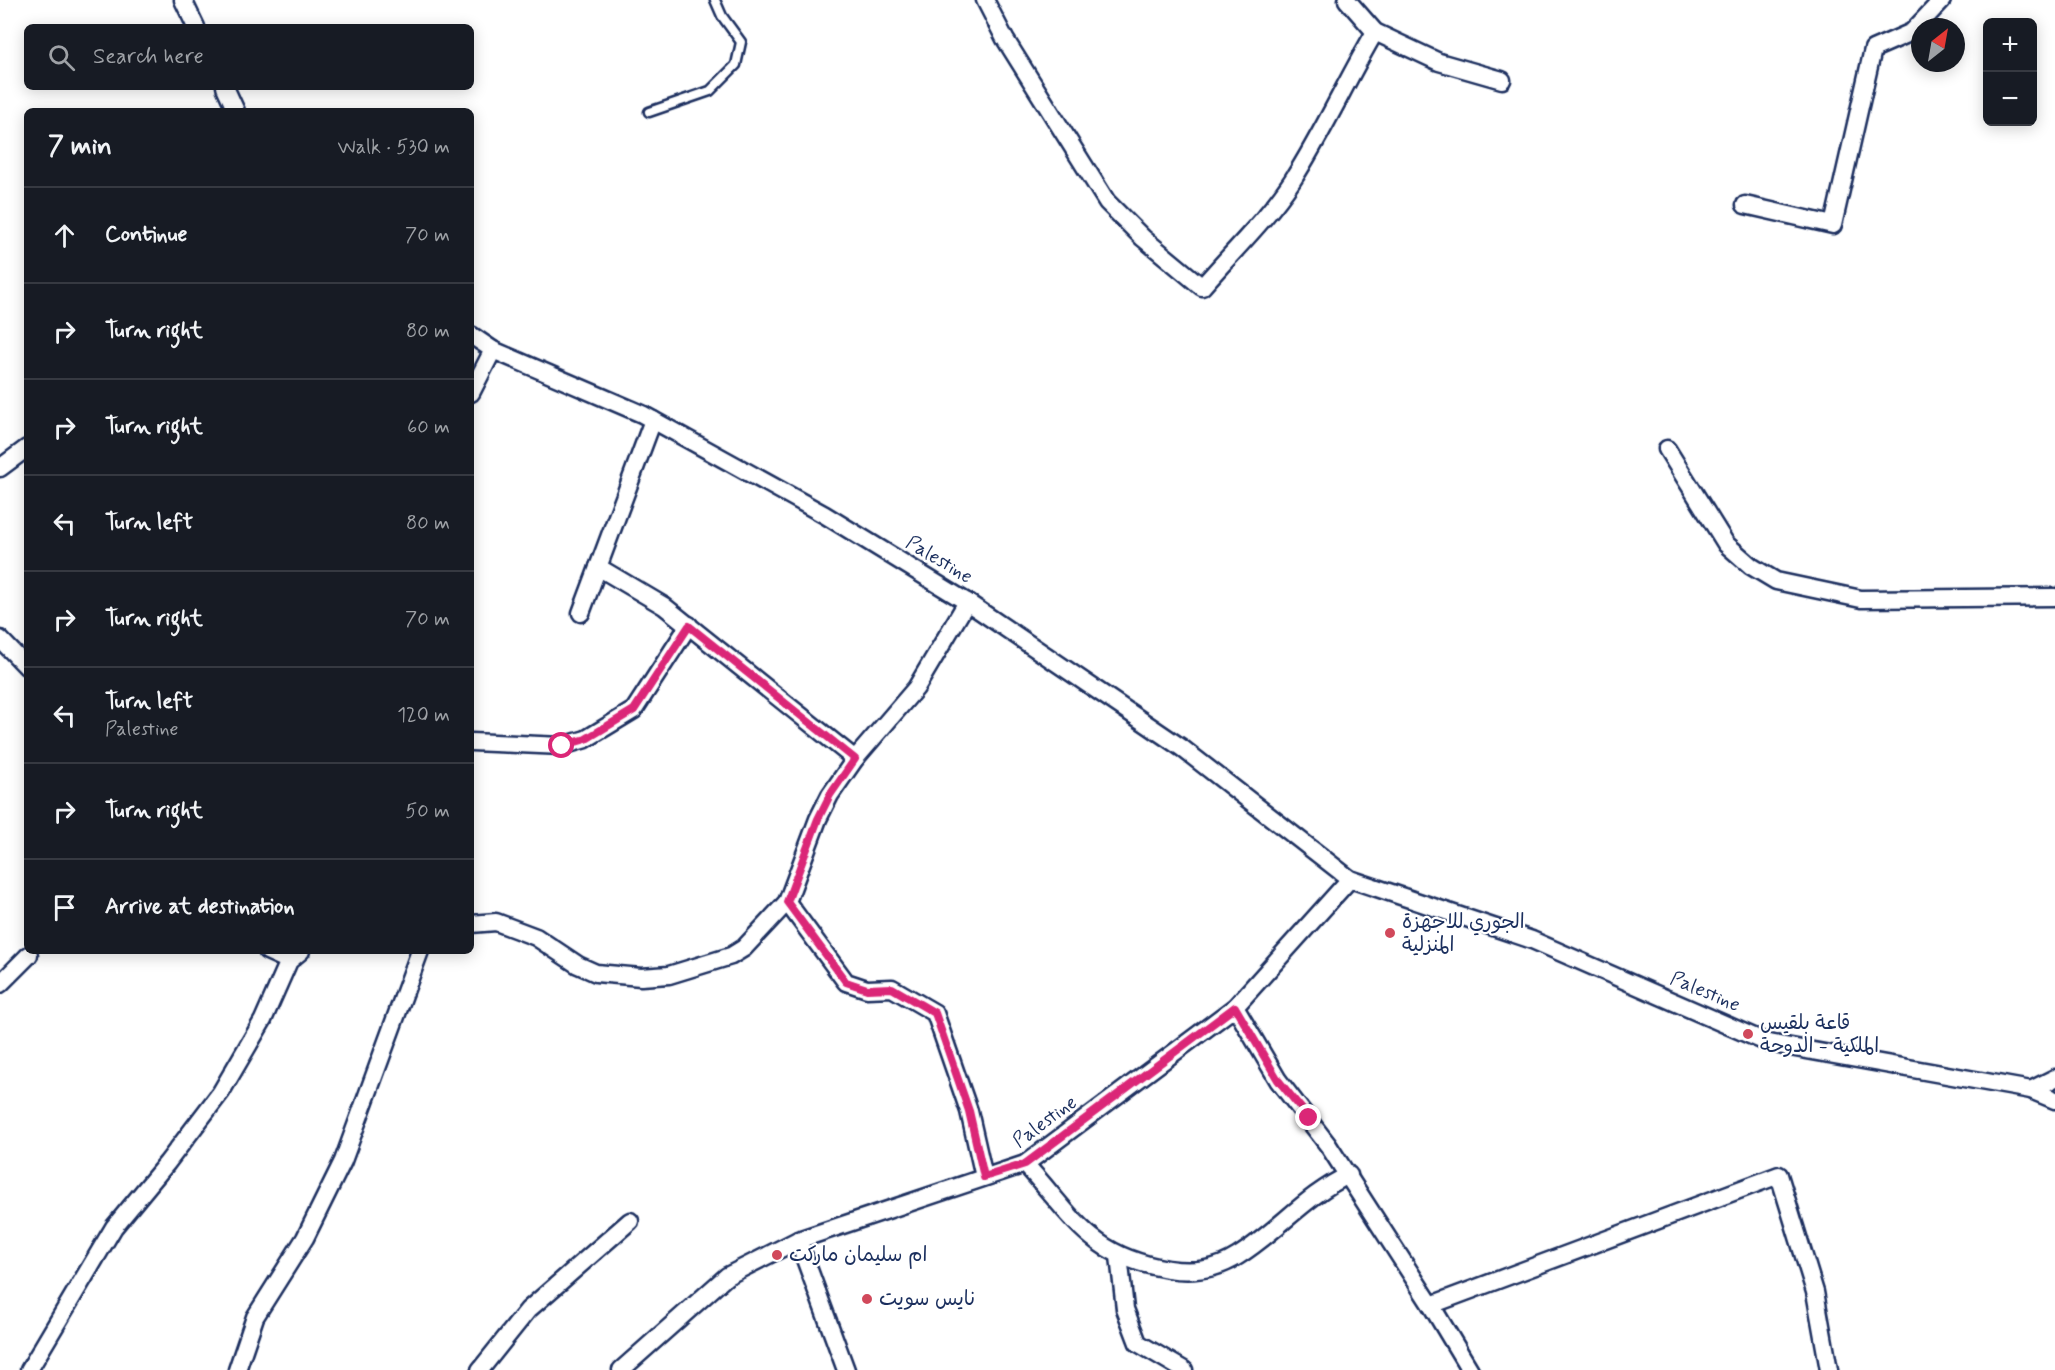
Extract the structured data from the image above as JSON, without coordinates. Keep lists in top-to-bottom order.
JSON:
{
  "streets": {
    "street": ["Palestine"]
  },
  "places": [
    "الجوري للاجهزة المنزلية",
    "قاعة بلقيس الملكية - الدوحة",
    "ام سليمان ماركت",
    "نايس سويت"
  ],
  "north": "top right",
  "page": {
    "map_buttons": ["+", "−"],
    "search": "Search here",
    "heading": ["7 min", "Walk · 530 m"],
    "list": [
      ["Continue", "70 m"],
      ["Turn right", "80 m"],
      ["Turn right", "60 m"],
      ["Turn left", "80 m"],
      ["Turn right", "70 m"],
      ["Turn left", "Palestine", "120 m"],
      ["Turn right", "50 m"],
      "Arrive at destination"
    ]
  }
}
